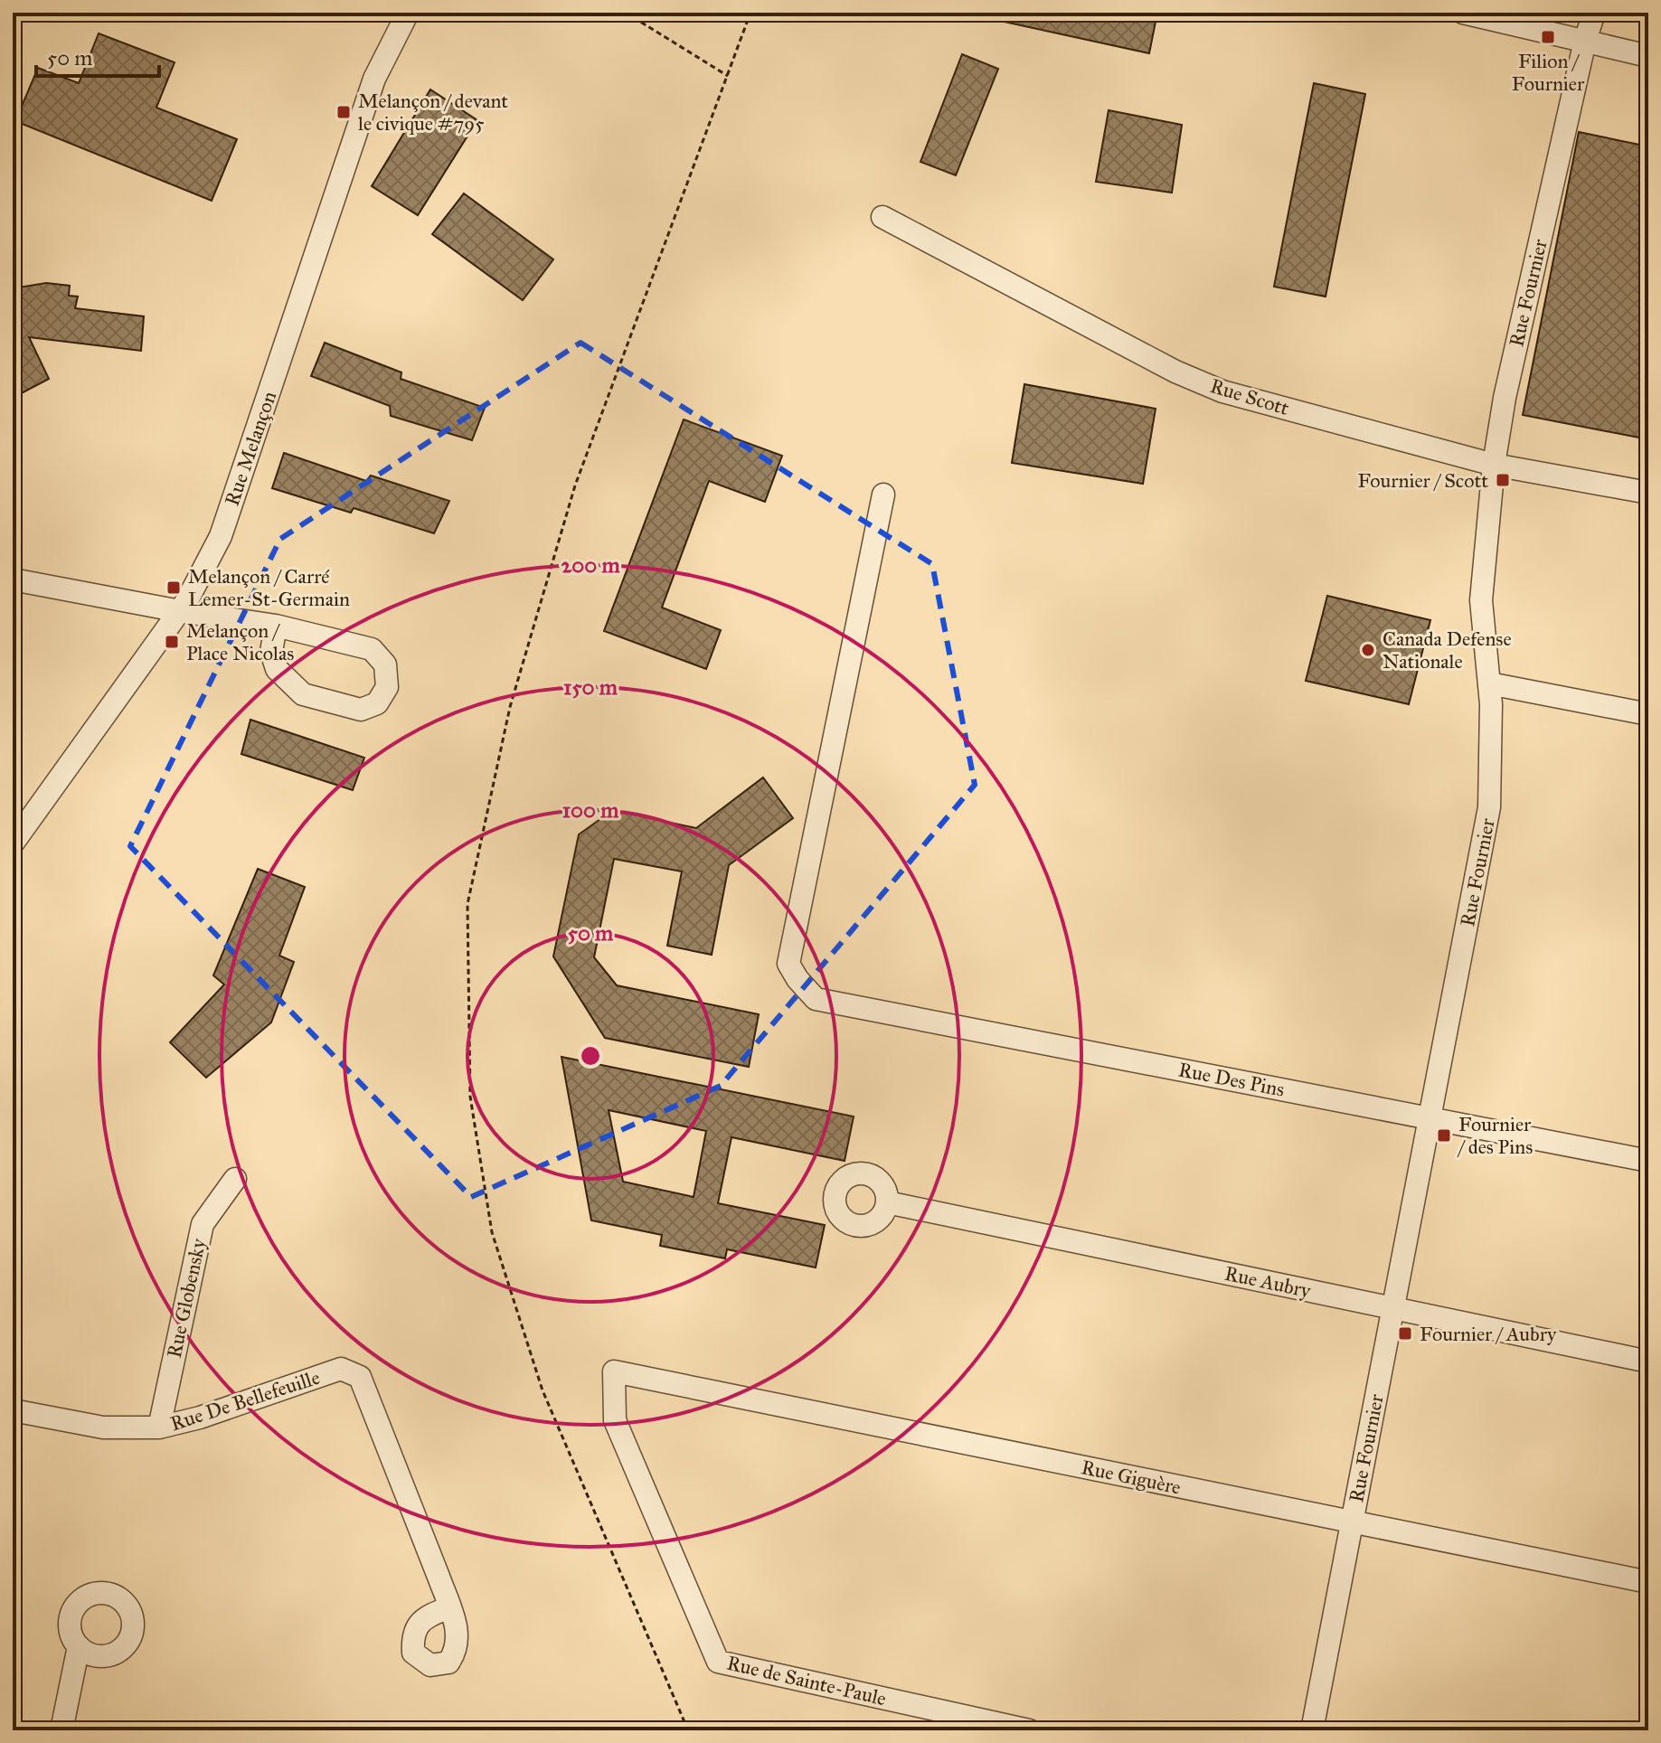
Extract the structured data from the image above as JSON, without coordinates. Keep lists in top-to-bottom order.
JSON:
{
  "streets": {
    "street": [
      "Rue Fournier",
      "Rue Scott",
      "Rue Melançon",
      "Rue Des Pins",
      "Rue Aubry",
      "Rue Globensky",
      "Rue De Bellefeuille",
      "Rue Giguère",
      "Rue de Sainte-Paule"
    ]
  },
  "crossings": [
    ["Rue Fournier", "Rue Scott"],
    ["Rue Fournier", "Rue Des Pins"],
    ["Rue Fournier", "Rue Aubry"],
    ["Rue Fournier", "Rue Giguère"],
    ["Rue Globensky", "Rue De Bellefeuille"],
    ["Rue Giguère", "Rue de Sainte-Paule"]
  ],
  "places": {
    "transit": [
      "Filion / Fournier",
      "Melançon / devant le civique #795",
      "Fournier / Scott",
      "Melançon / Carré Lemer-St-Germain",
      "Melançon / Place Nicolas",
      "Fournier / des Pins",
      "Fournier / Aubry"
    ],
    "other": ["Canada Defense Nationale"]
  },
  "scale_bar": "50 m",
  "rings": [
    "200 m",
    "150 m",
    "100 m",
    "50 m"
  ]
}
